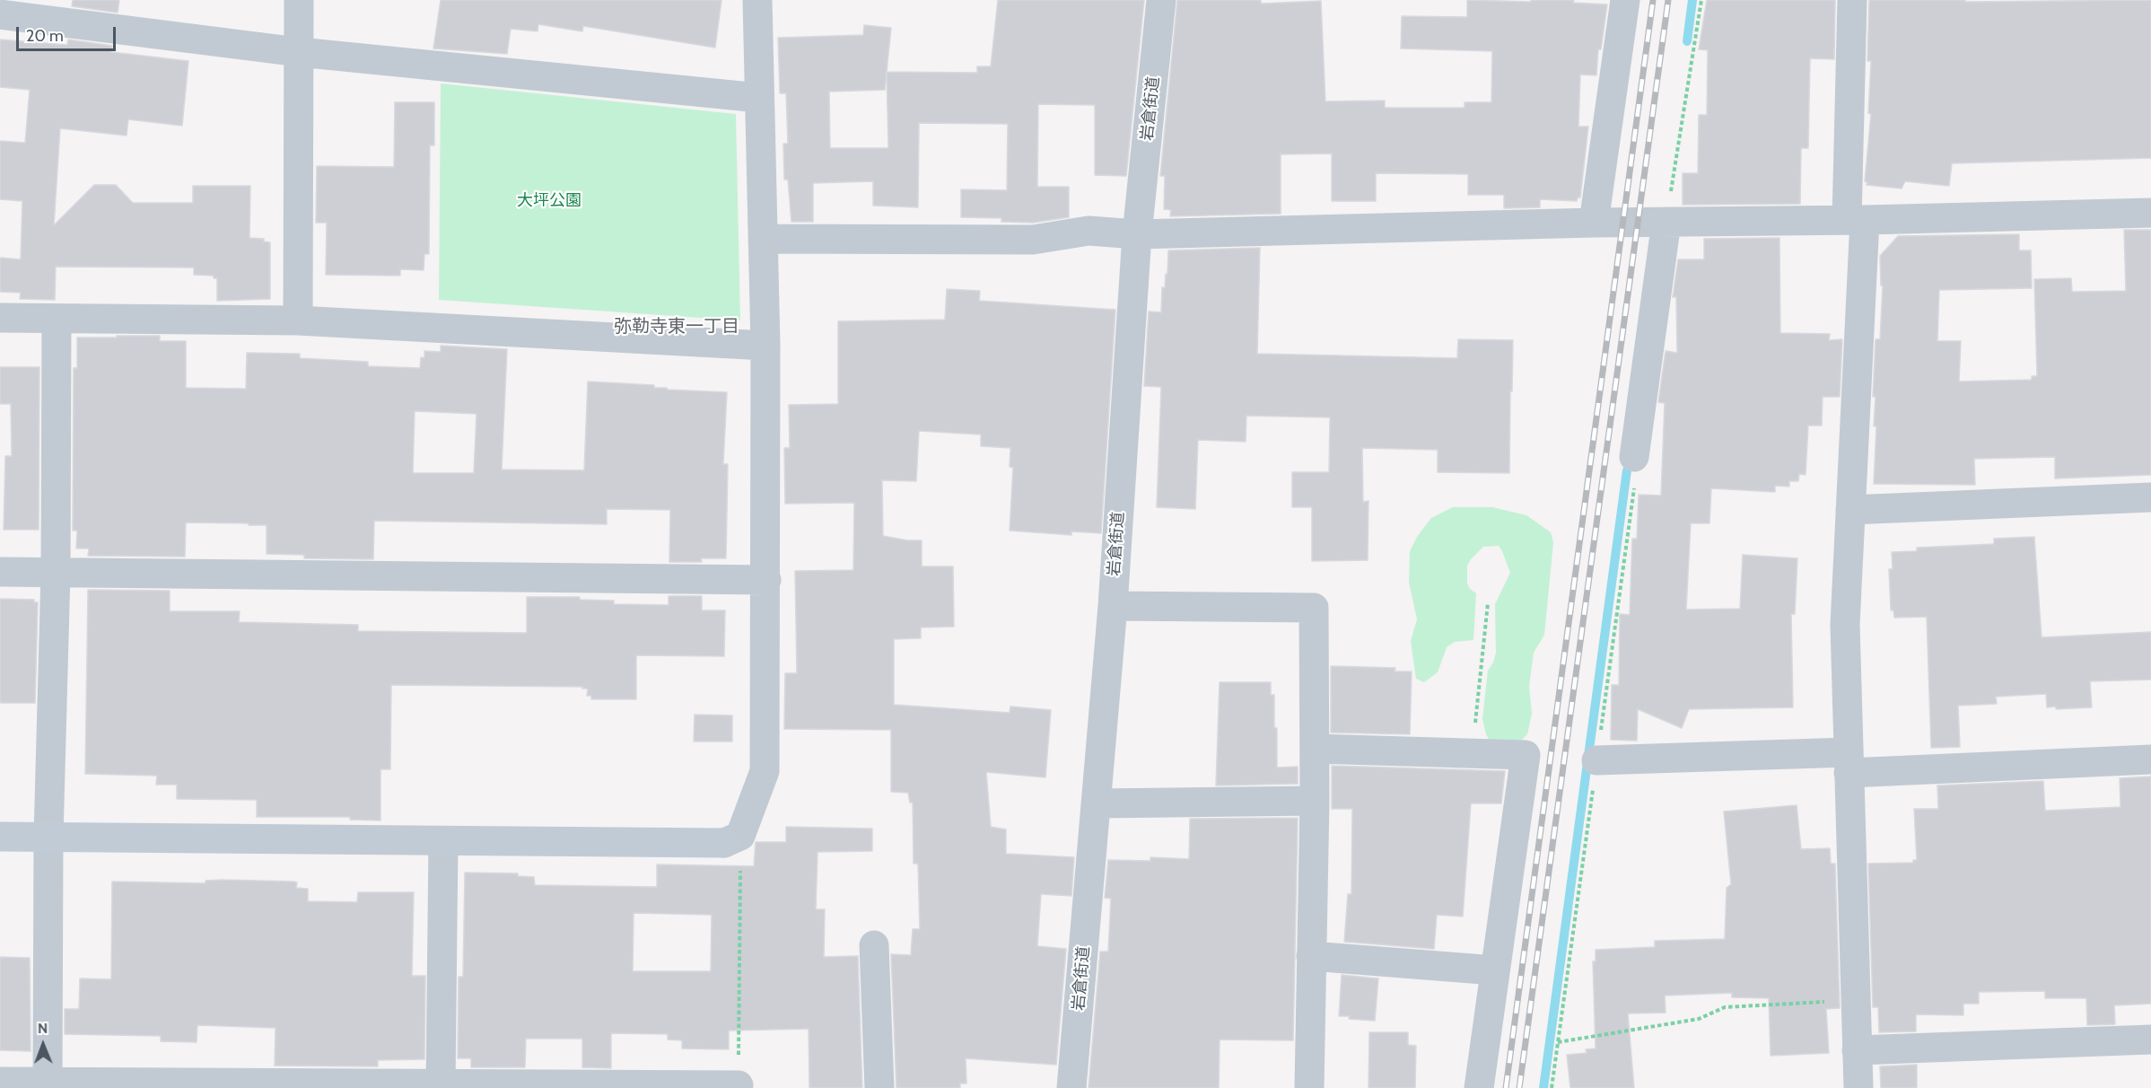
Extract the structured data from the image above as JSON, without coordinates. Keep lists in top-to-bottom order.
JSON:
{
  "streets": {
    "street": ["岩倉街道"]
  },
  "districts": ["弥勒寺東一丁目"],
  "parks": ["大坪公園"],
  "scale_bar": "20 m",
  "north": "top"
}
